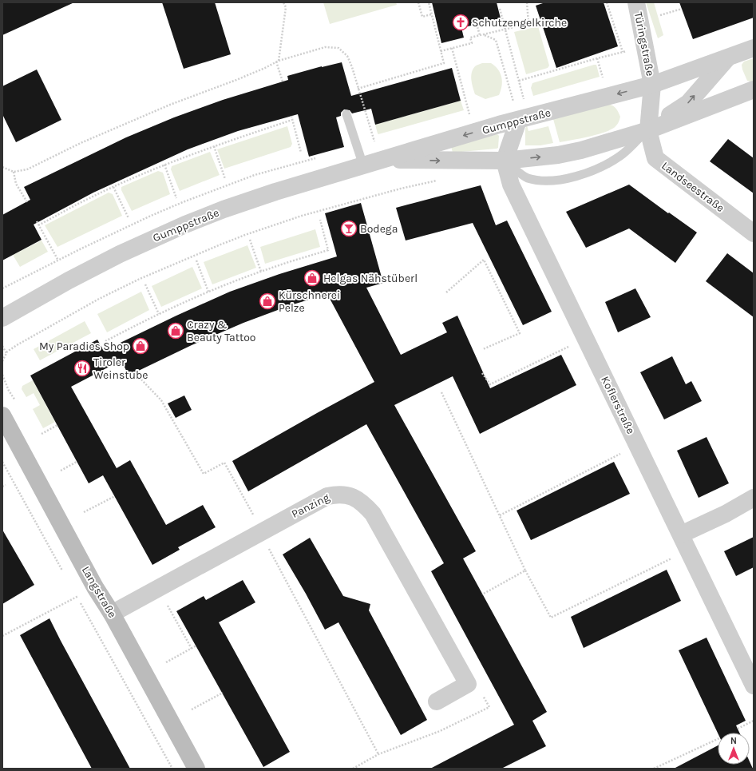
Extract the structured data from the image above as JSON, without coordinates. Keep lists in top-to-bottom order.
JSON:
{
  "streets": {
    "street": [
      "Türingstraße",
      "Gumppstraße",
      "Landseestraße",
      "Koflerstraße",
      "Panzing",
      "Langstraße"
    ]
  },
  "crossings": [
    ["Türingstraße", "Gumppstraße"],
    ["Gumppstraße", "Landseestraße"],
    ["Gumppstraße", "Koflerstraße"],
    ["Panzing", "Langstraße"]
  ],
  "places": {
    "church": ["Schutzengelkirche"],
    "bar": ["Bodega"],
    "shop": [
      "Helgas Nähstüberl",
      "Kürschnerei Pelze",
      "Crazy & Beauty Tattoo",
      "My Paradies Shop"
    ],
    "restaurant": ["Tiroler Weinstube"]
  },
  "north": "top"
}
